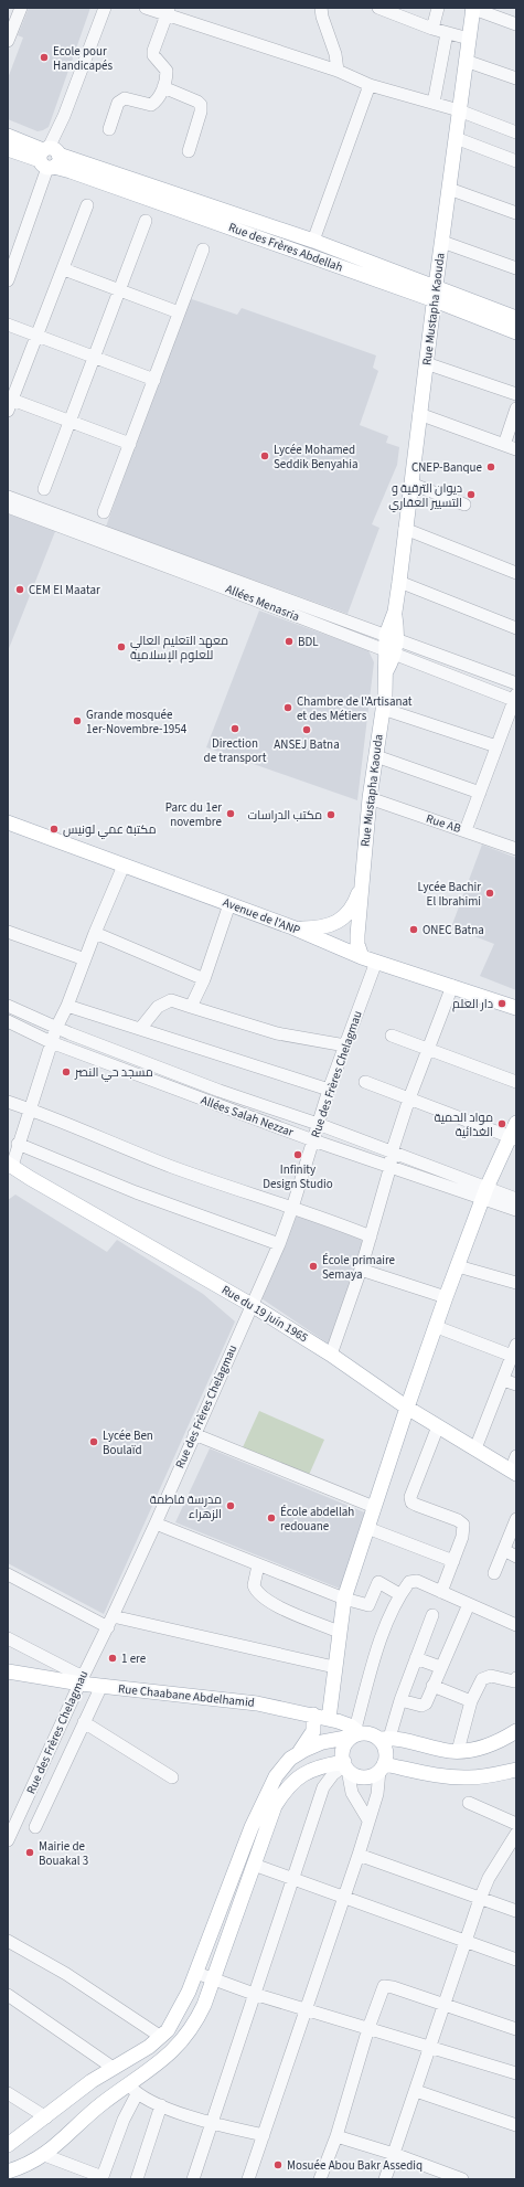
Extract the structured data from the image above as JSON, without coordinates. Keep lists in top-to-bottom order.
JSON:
{
  "streets": {
    "main road": [
      "Rue des Frères Abdellah",
      "Rue Mustapha Kaouda",
      "Avenue de l'ANP",
      "Rue du 19 juin 1965",
      "Rue Chaabane Abdelhamid"
    ],
    "street": [
      "Allées Menasria",
      "Rue AB",
      "Rue des Frères Chelagmau",
      "Allées Salah Nezzar"
    ]
  },
  "crossings": [
    ["Rue des Frères Abdellah", "Rue Mustapha Kaouda"],
    ["Rue Mustapha Kaouda", "Allées Menasria"],
    ["Rue Mustapha Kaouda", "Rue AB"],
    ["Rue Mustapha Kaouda", "Avenue de l'ANP"],
    ["Avenue de l'ANP", "Rue des Frères Chelagmau"],
    ["Rue des Frères Chelagmau", "Allées Salah Nezzar"],
    ["Rue des Frères Chelagmau", "Rue du 19 juin 1965"],
    ["Rue des Frères Chelagmau", "Rue Chaabane Abdelhamid"]
  ],
  "places": [
    "Ecole pour Handicapés",
    "Lycée Mohamed Seddik Benyahia",
    "CNEP-Banque",
    "ديوان الترقية و التسيير العقاري",
    "CEM El Maatar",
    "BDL",
    "معهد التعليم العالي للعلوم الإسلامية",
    "Chambre de l'Artisanat et des Métiers",
    "Grande mosquée 1er-Novembre-1954",
    "Direction de transport",
    "ANSEJ Batna",
    "Parc du 1er novembre",
    "مكتب الدراسات",
    "مكتبة عمي لونيس",
    "Lycée Bachir El Ibrahimi",
    "ONEC Batna",
    "دار العلم",
    "مسجد حي النصر",
    "مواد الحمية الغذائية",
    "Infinity Design Studio",
    "École primaire Semaya",
    "Lycée Ben Boulaïd",
    "مدرسة فاطمة الزهراء",
    "École abdellah redouane",
    "1 ere",
    "Mairie de Bouakal 3",
    "Mosuée Abou Bakr Assediq"
  ]
}
